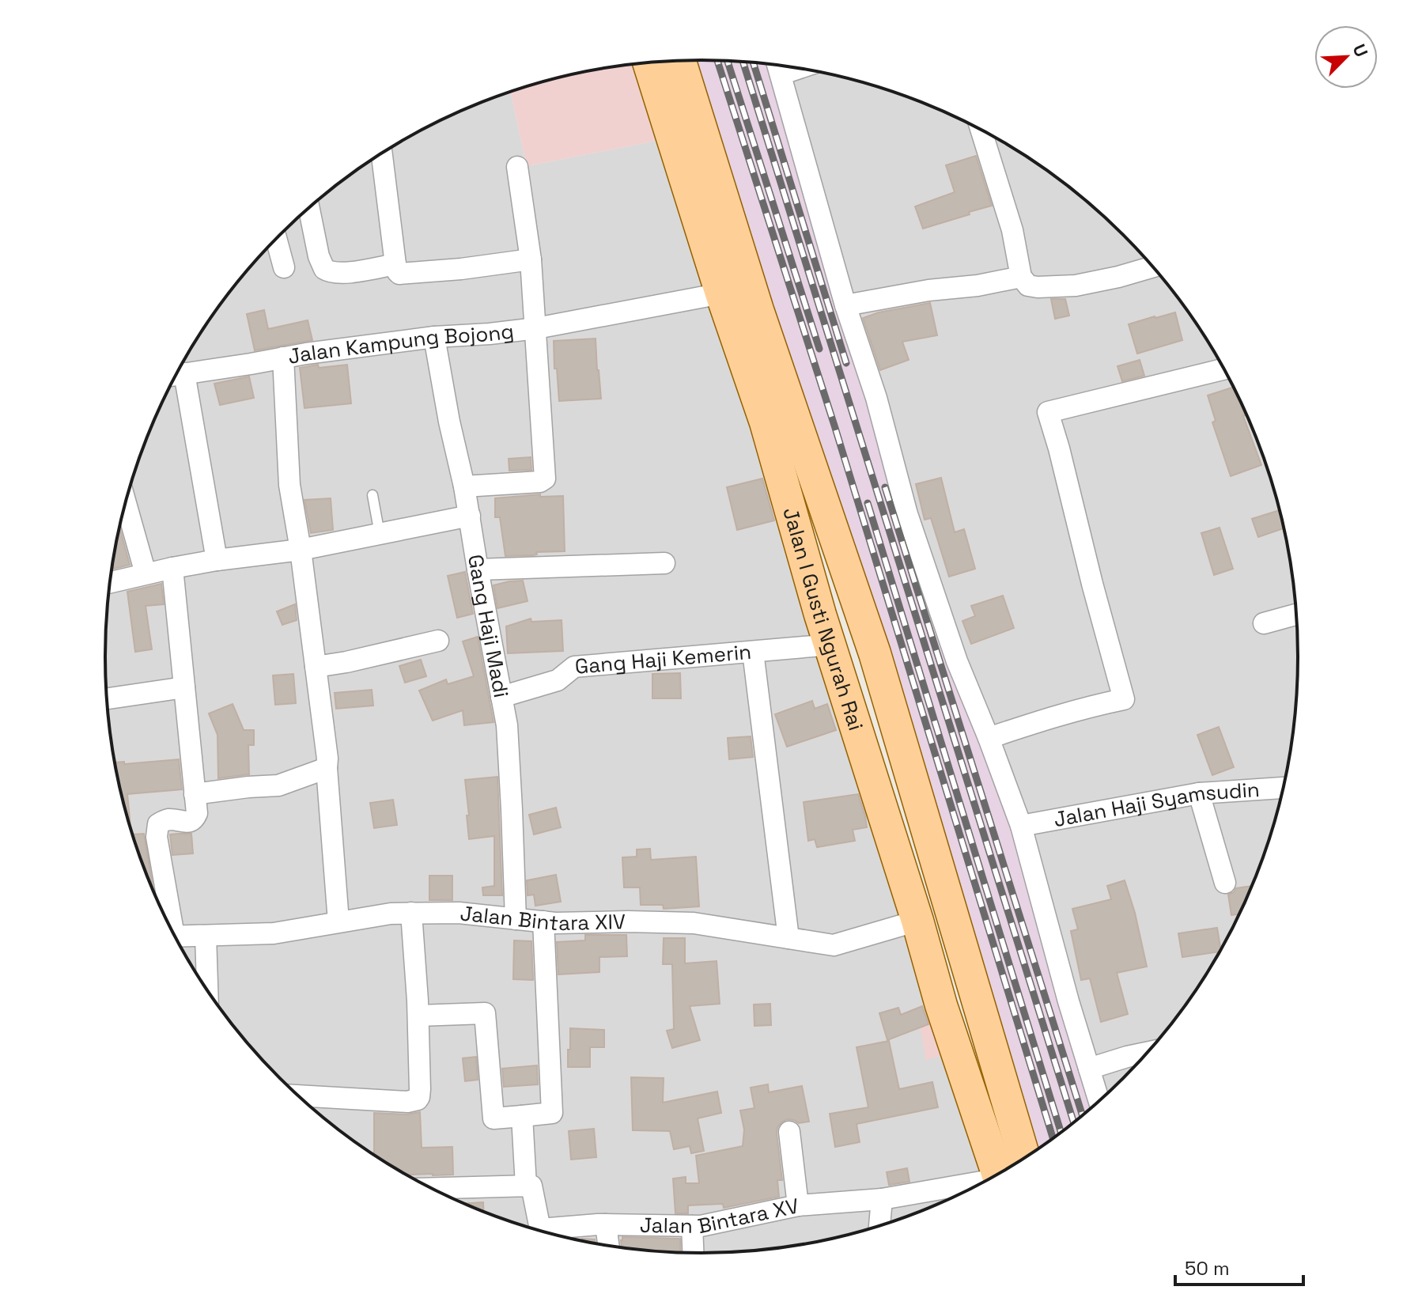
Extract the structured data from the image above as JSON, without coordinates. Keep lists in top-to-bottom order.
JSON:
{
  "streets": {
    "main road": ["Jalan I Gusti Ngurah Rai"],
    "street": [
      "Jalan Kampung Bojong",
      "Gang Haji Madi",
      "Gang Haji Kemerin",
      "Jalan Haji Syamsudin",
      "Jalan Bintara XIV",
      "Jalan Bintara XV"
    ]
  },
  "crossings": [
    ["Jalan Kampung Bojong", "Jalan I Gusti Ngurah Rai"],
    ["Jalan Kampung Bojong", "Gang Haji Madi"],
    ["Jalan Kampung Bojong", "Jalan Bintara XIV"],
    ["Jalan I Gusti Ngurah Rai", "Gang Haji Kemerin"],
    ["Jalan I Gusti Ngurah Rai", "Jalan Bintara XIV"],
    ["Gang Haji Madi", "Gang Haji Kemerin"],
    ["Gang Haji Madi", "Jalan Bintara XIV"]
  ],
  "scale_bar": "50 m",
  "north": "top right"
}
